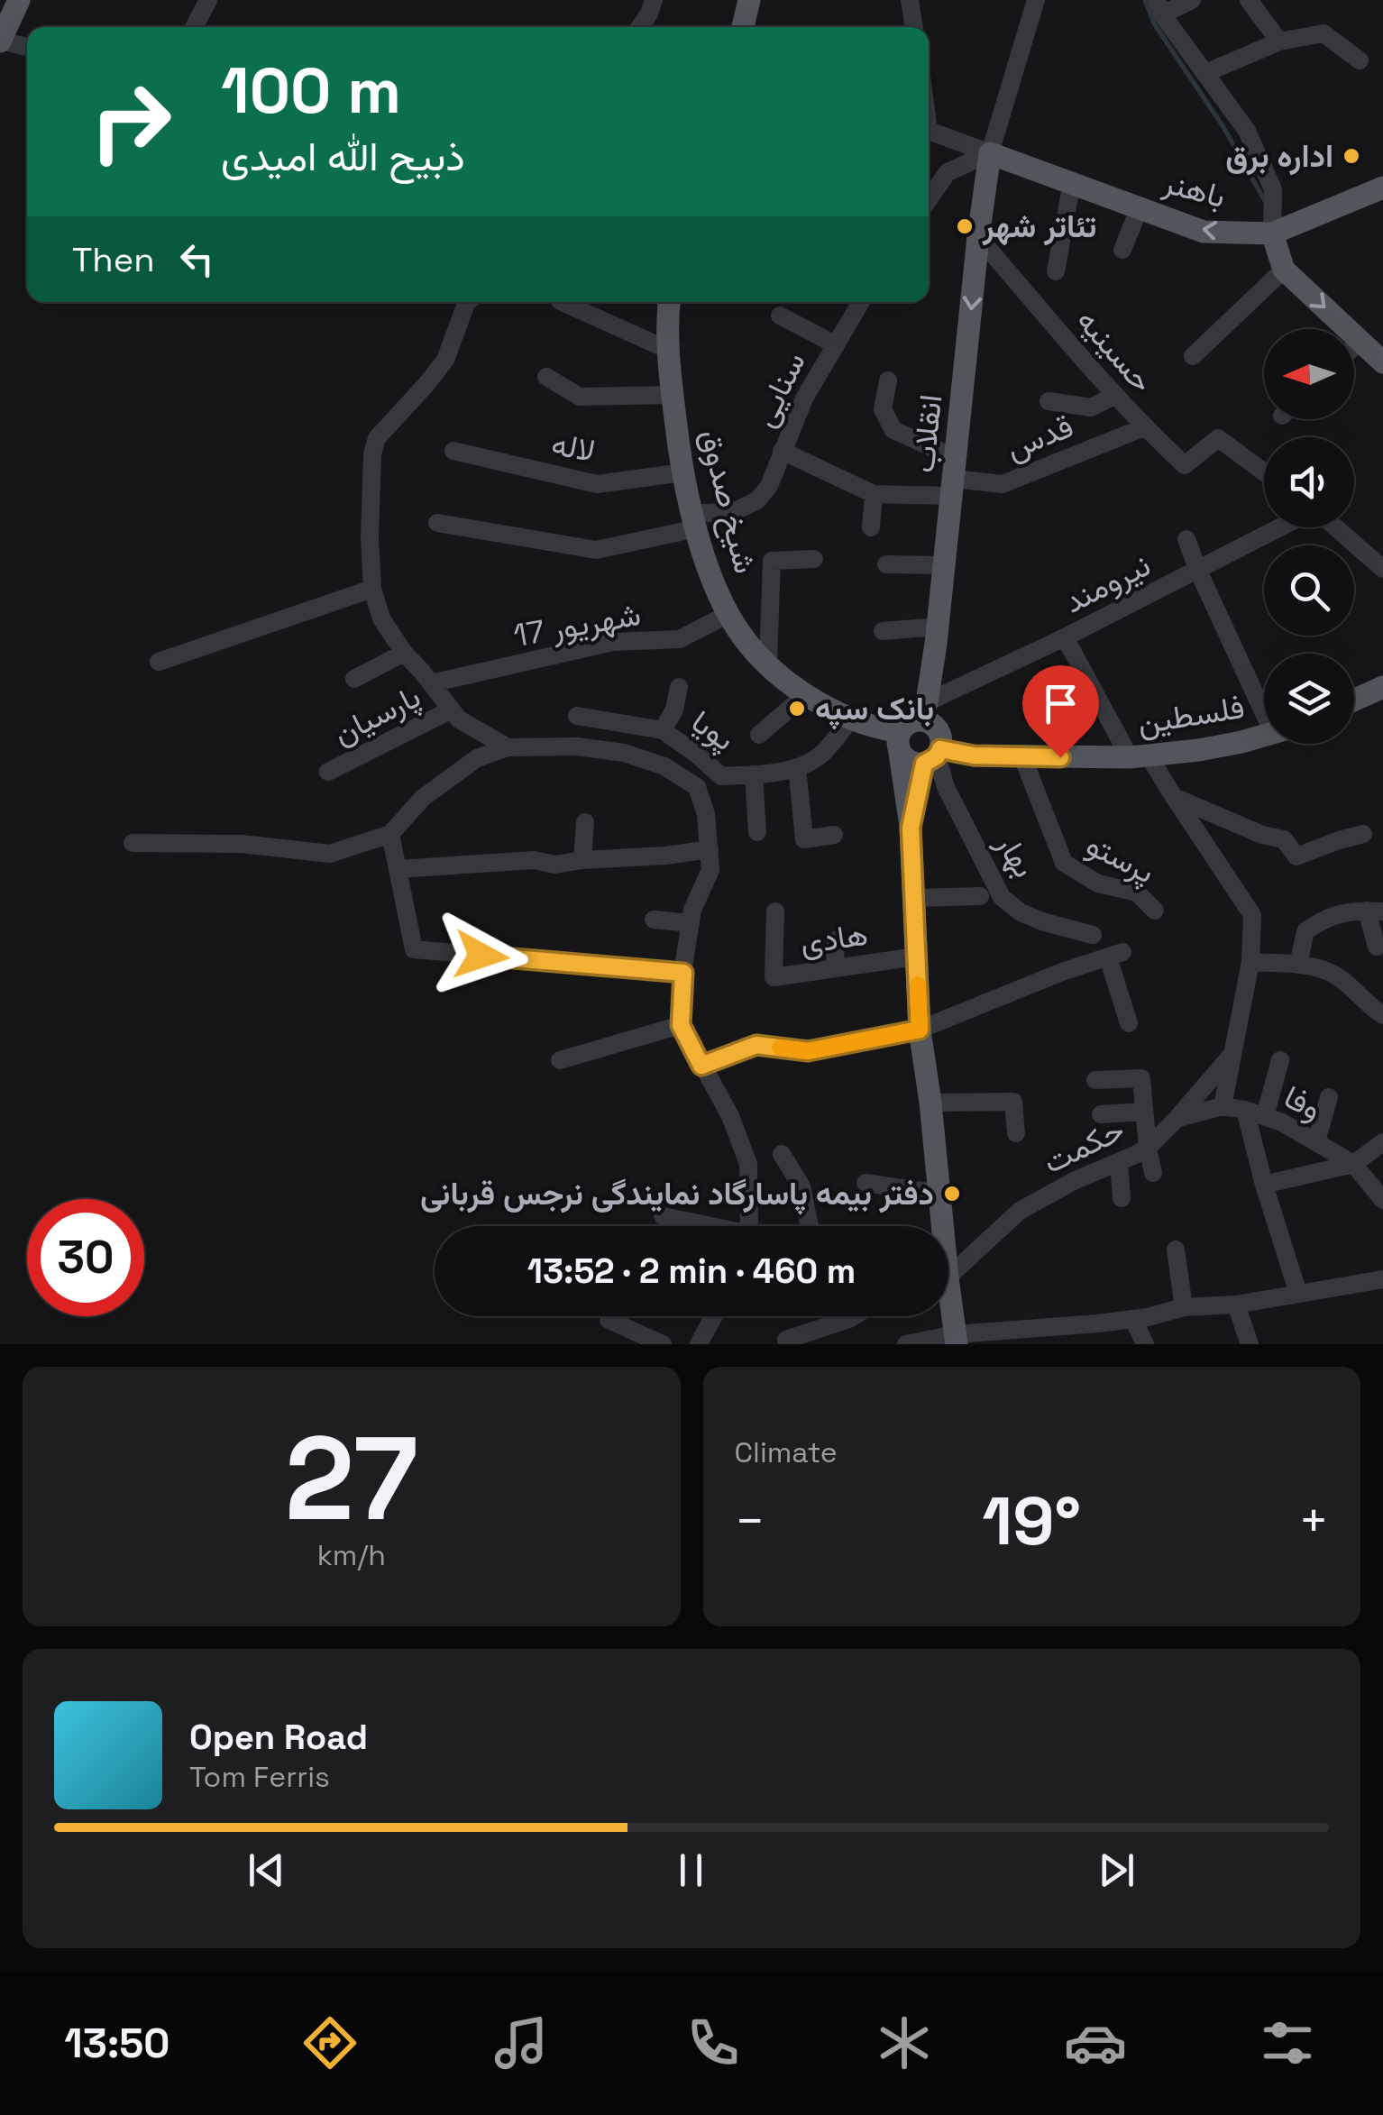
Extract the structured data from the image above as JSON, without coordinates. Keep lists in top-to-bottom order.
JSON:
{
  "streets": {
    "main road": [
      "باهنر",
      "انقلاب",
      "شیخ صدوق",
      "فلسطین"
    ],
    "street": [
      "حسینیه",
      "سنایی",
      "قدس",
      "لاله",
      "نیرومند",
      "17 شهریور",
      "پارسیان",
      "پویا",
      "بهار",
      "پرستو",
      "هادی",
      "وفا",
      "حکمت"
    ]
  },
  "crossings": [
    ["باهنر", "انقلاب"],
    ["حسینیه", "انقلاب"],
    ["حسینیه", "قدس"],
    ["سنایی", "شیخ صدوق"],
    ["انقلاب", "قدس"],
    ["انقلاب", "نیرومند"],
    ["لاله", "شیخ صدوق"],
    ["شیخ صدوق", "17 شهریور"],
    ["شیخ صدوق", "فلسطین"],
    ["شیخ صدوق", "پویا"],
    ["شیخ صدوق", "بهار"],
    ["فلسطین", "بهار"],
    ["فلسطین", "پرستو"],
    ["وفا", "حکمت"]
  ],
  "one_way": ["انقلاب"],
  "places": [
    "اداره برق",
    "تئاتر شهر",
    "بانک سپه",
    "دفتر بیمه پاسارگاد نمایندگی نرجس قربانی"
  ],
  "north": "left",
  "page": {
    "turn": ["100 m", "ذبیح الله امیدی"],
    "then": "Then",
    "limit": "30",
    "trip": "13:52 · 2 min · 460 m",
    "tile": [
      ["27", "km/h"],
      "Climate"
    ],
    "heat": ["−", "19°", "+"],
    "song": ["Open Road", "Tom Ferris"],
    "tabs": "13:50"
  }
}
